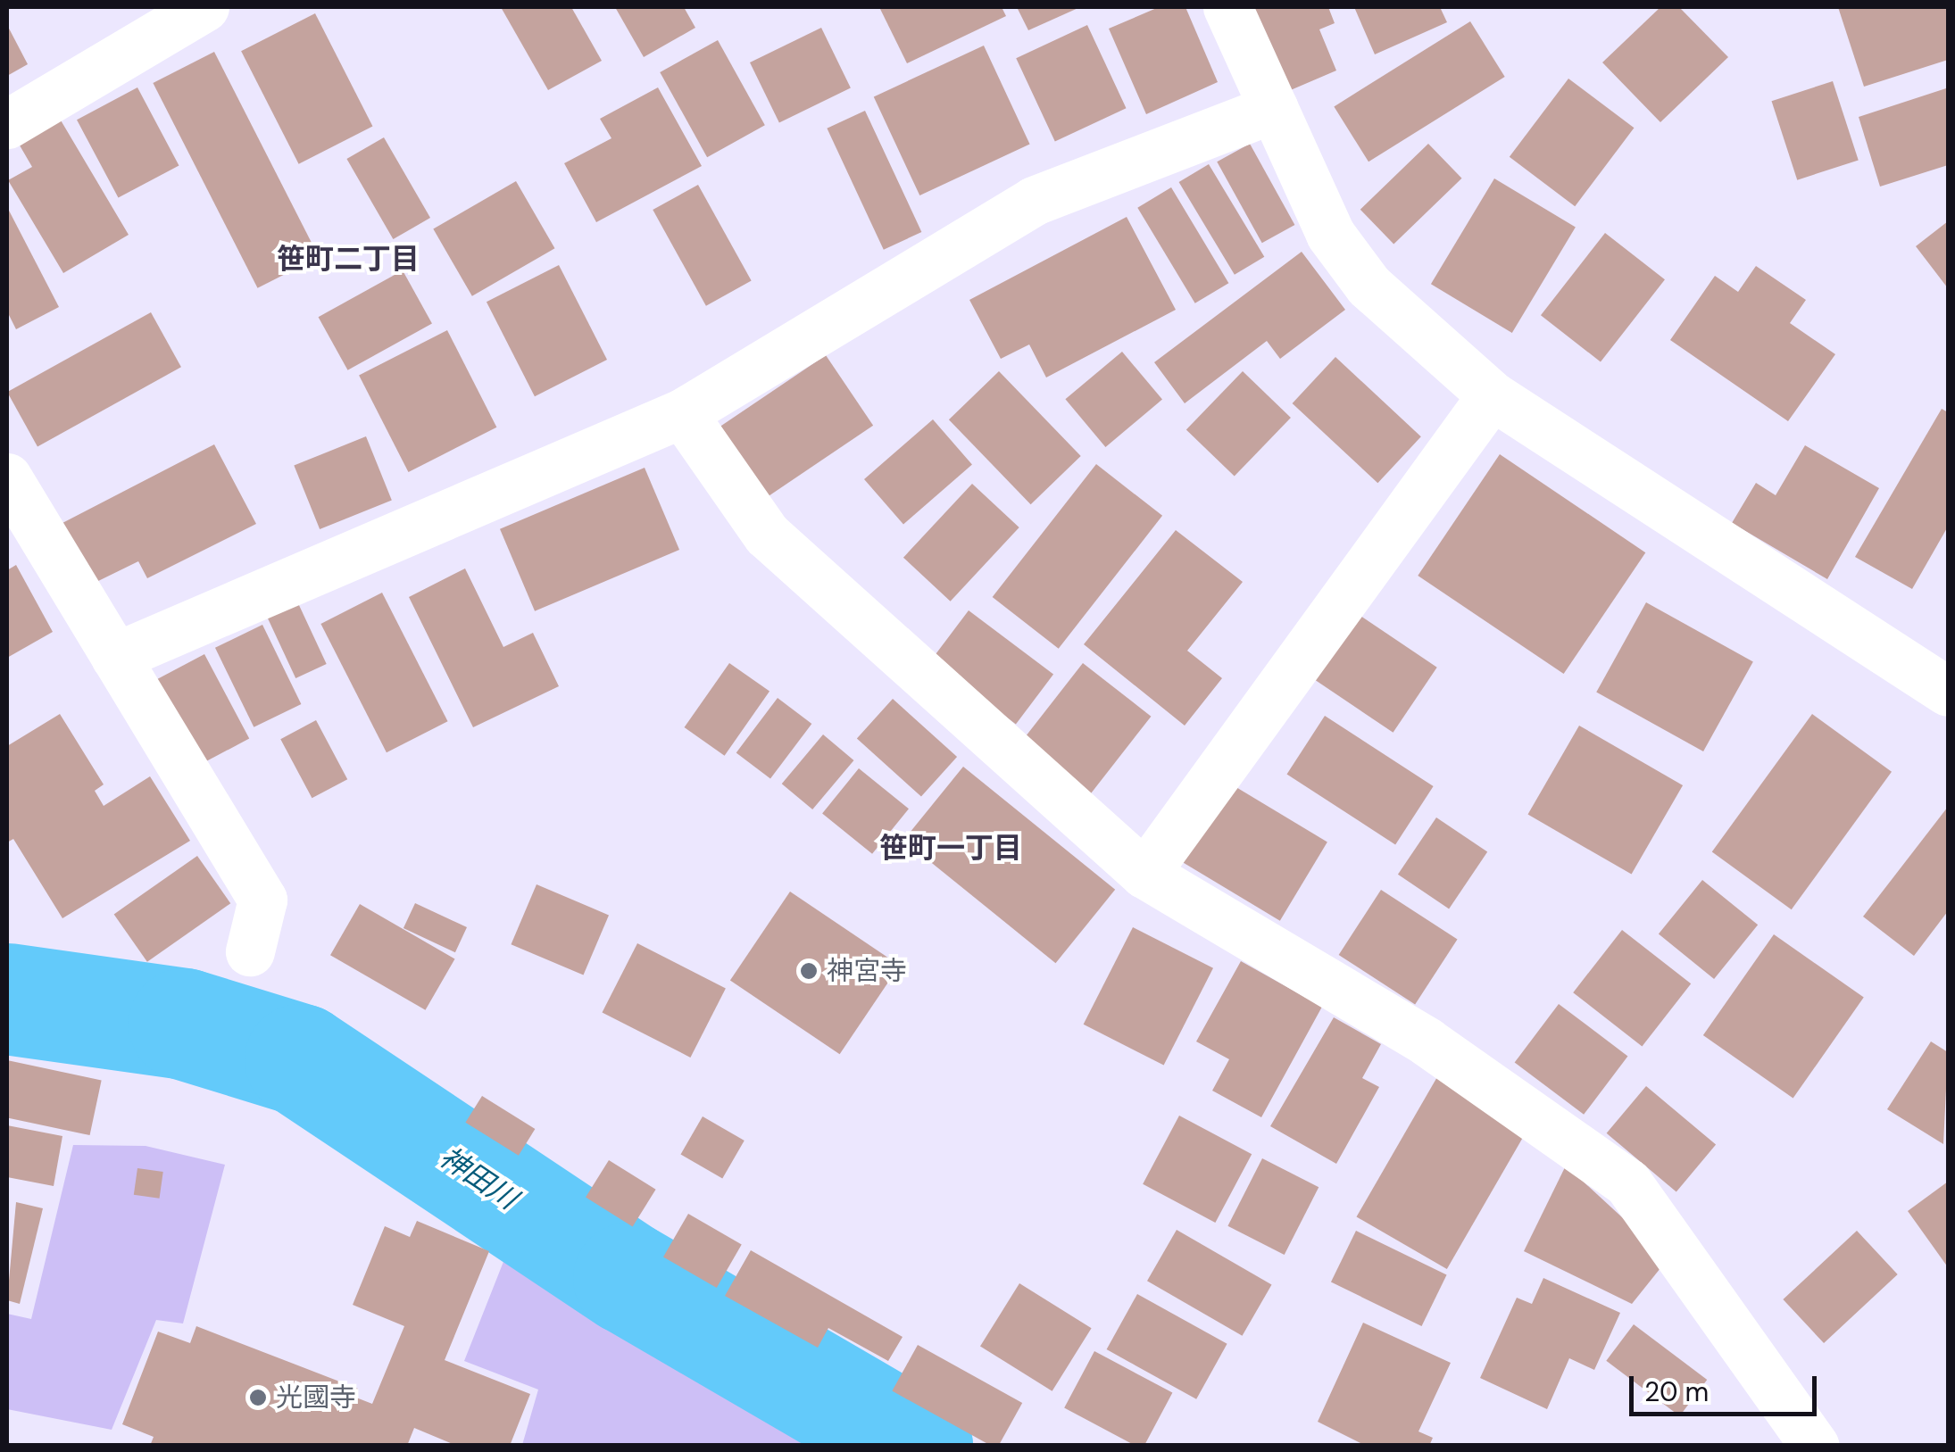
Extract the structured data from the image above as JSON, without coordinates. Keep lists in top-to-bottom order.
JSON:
{
  "districts": ["笹町二丁目", "笹町一丁目"],
  "water": ["神田川"],
  "places": ["神宮寺", "光國寺"],
  "scale_bar": "20 m"
}
